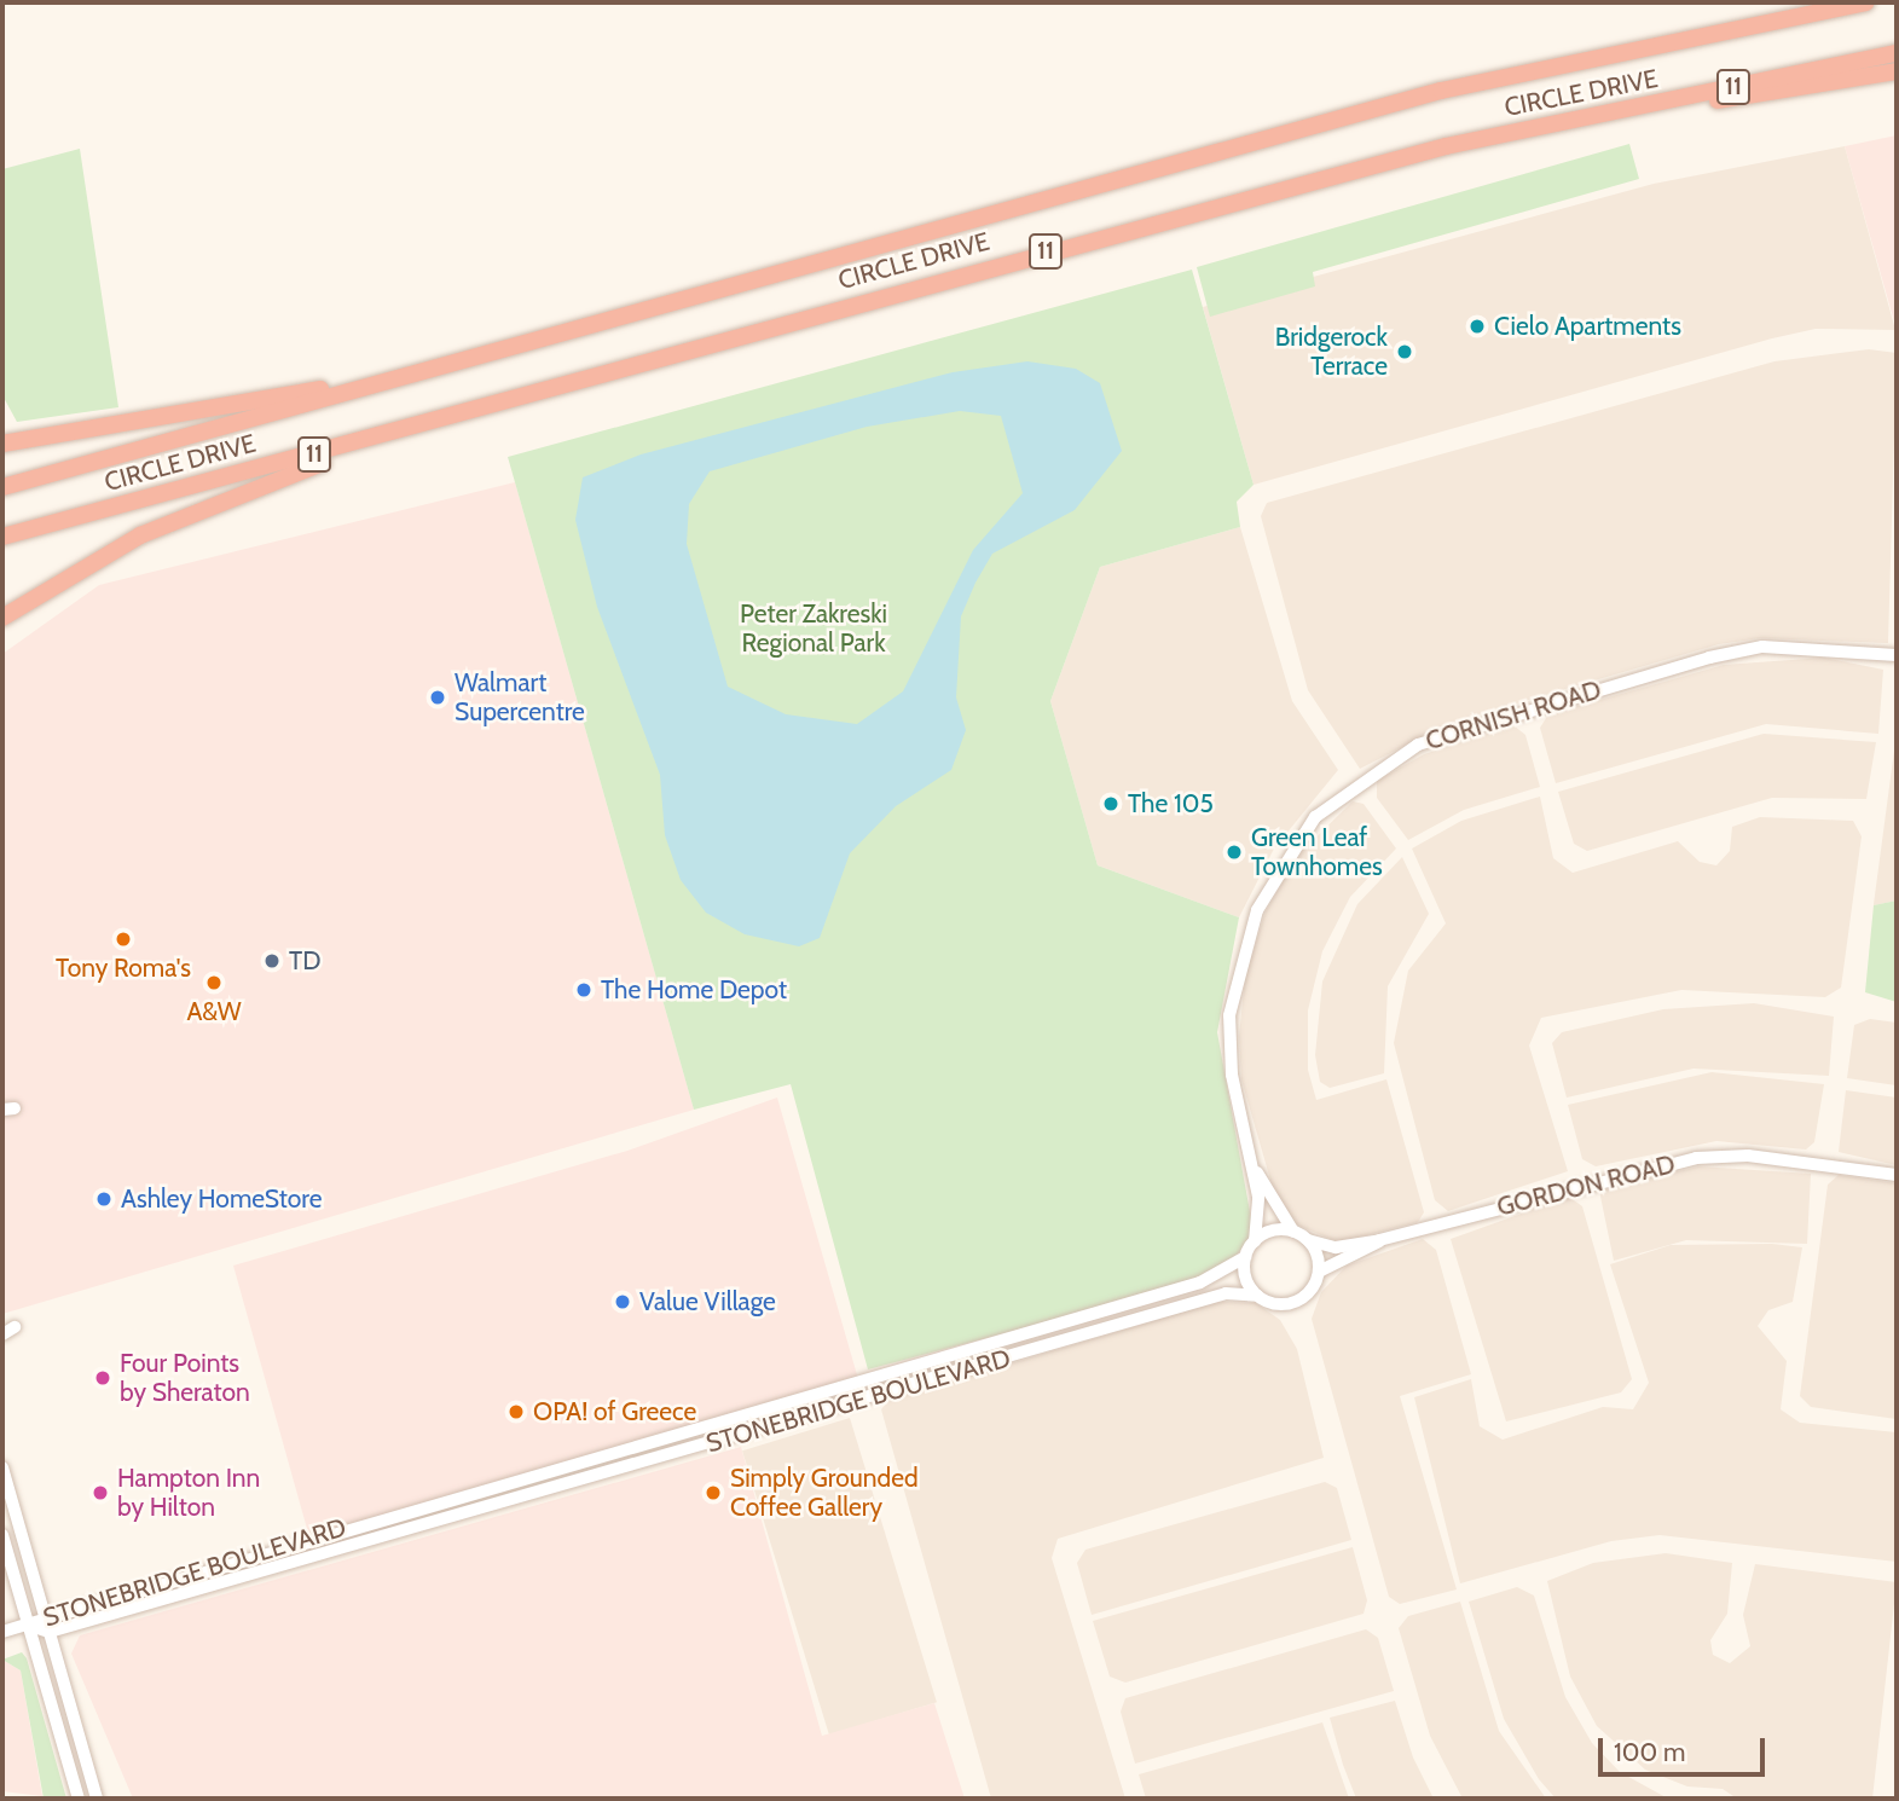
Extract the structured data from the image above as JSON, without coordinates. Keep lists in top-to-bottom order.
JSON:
{
  "streets": {
    "highway": ["11", "CIRCLE DRIVE"],
    "main road": ["STONEBRIDGE BOULEVARD"],
    "street": ["CORNISH ROAD", "GORDON ROAD"]
  },
  "crossings": [
    ["CORNISH ROAD", "GORDON ROAD"],
    ["CORNISH ROAD", "STONEBRIDGE BOULEVARD"],
    ["GORDON ROAD", "STONEBRIDGE BOULEVARD"]
  ],
  "parks": ["Peter Zakreski Regional Park"],
  "places": [
    "Cielo Apartments",
    "Bridgerock Terrace",
    "Walmart Supercentre",
    "The 105",
    "Green Leaf Townhomes",
    "Tony Roma's",
    "TD",
    "A&W",
    "The Home Depot",
    "Ashley HomeStore",
    "Value Village",
    "Four Points by Sheraton",
    "OPA! of Greece",
    "Hampton Inn by Hilton",
    "Simply Grounded Coffee Gallery"
  ],
  "scale_bar": "100 m"
}
